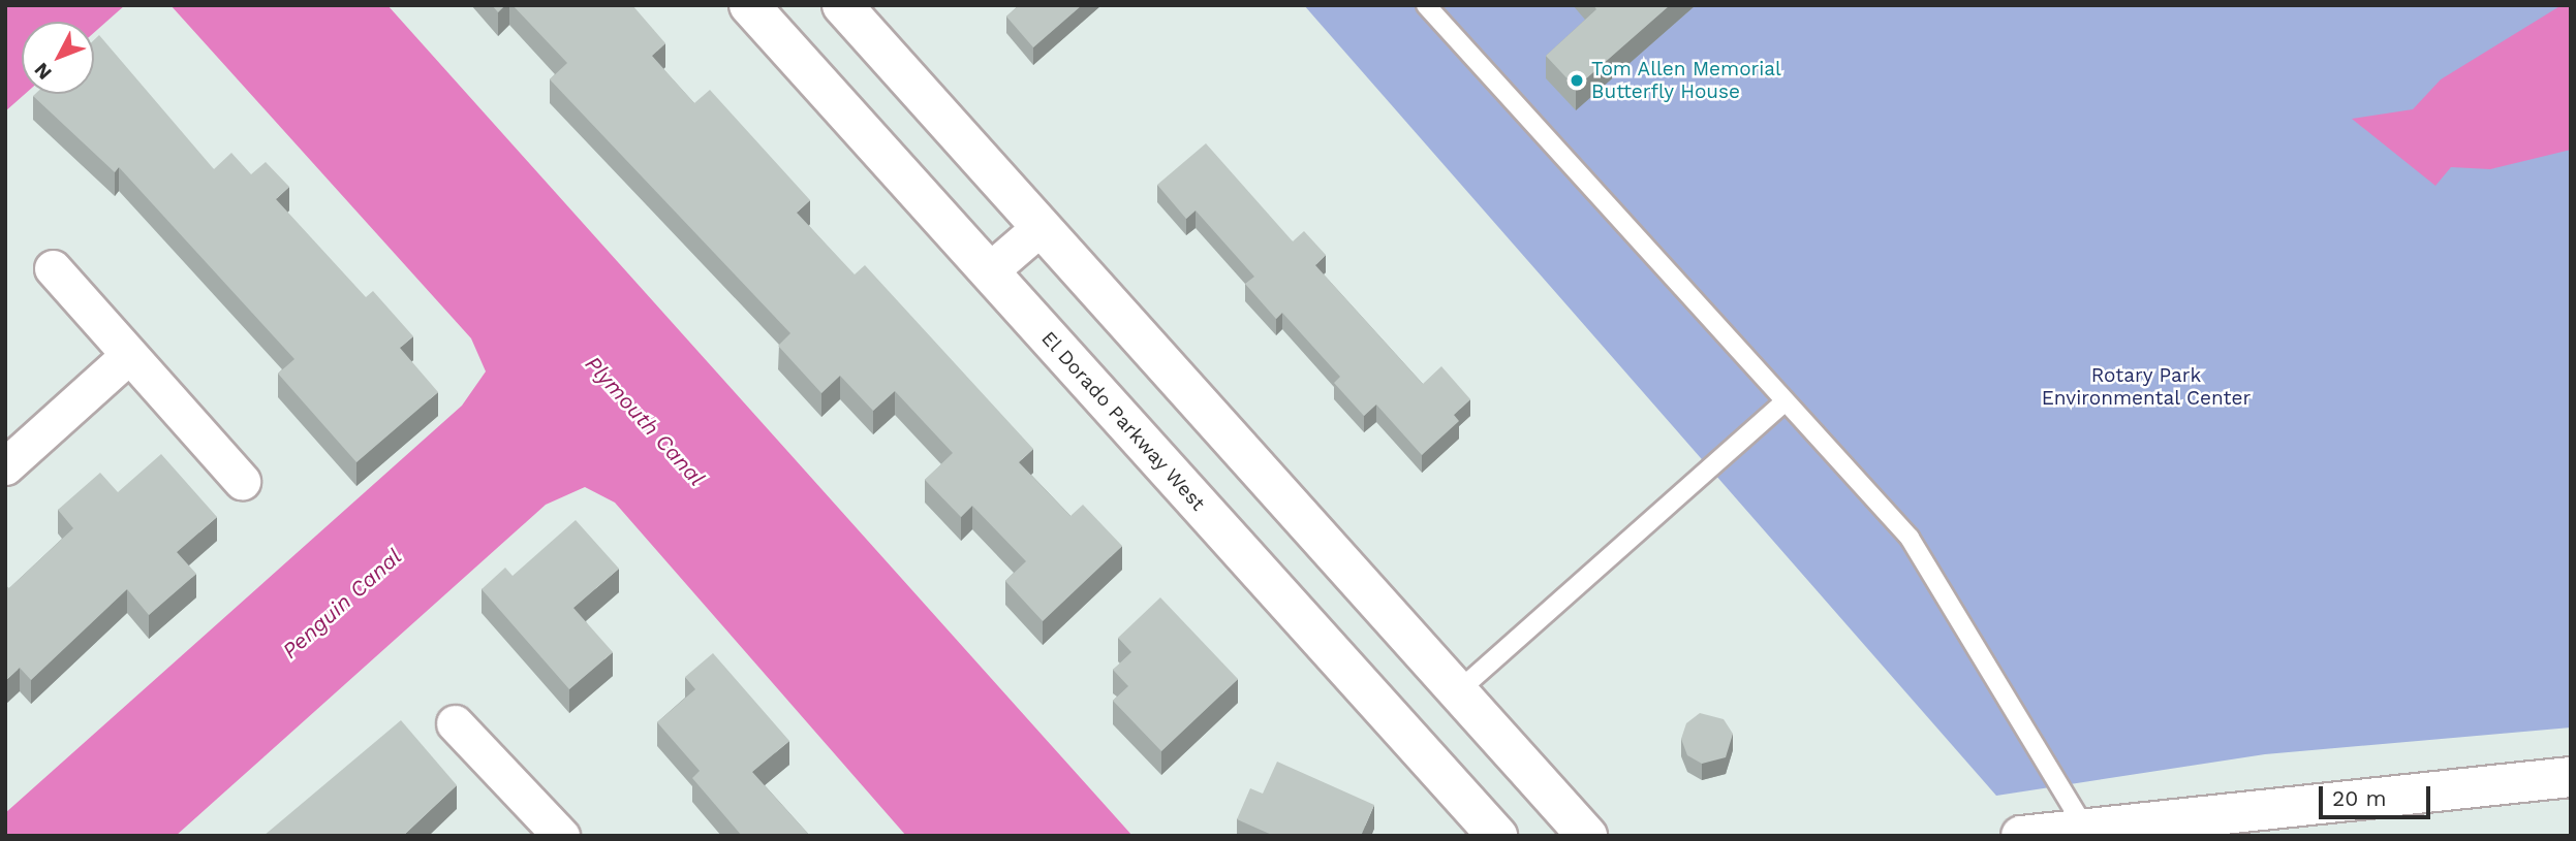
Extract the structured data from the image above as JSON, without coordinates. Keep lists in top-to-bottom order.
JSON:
{
  "streets": {
    "street": ["El Dorado Parkway West"]
  },
  "water": ["Plymouth Canal", "Penguin Canal"],
  "parks": ["Rotary Park Environmental Center"],
  "places": ["Tom Allen Memorial Butterfly House"],
  "scale_bar": "20 m",
  "north": "bottom left"
}
